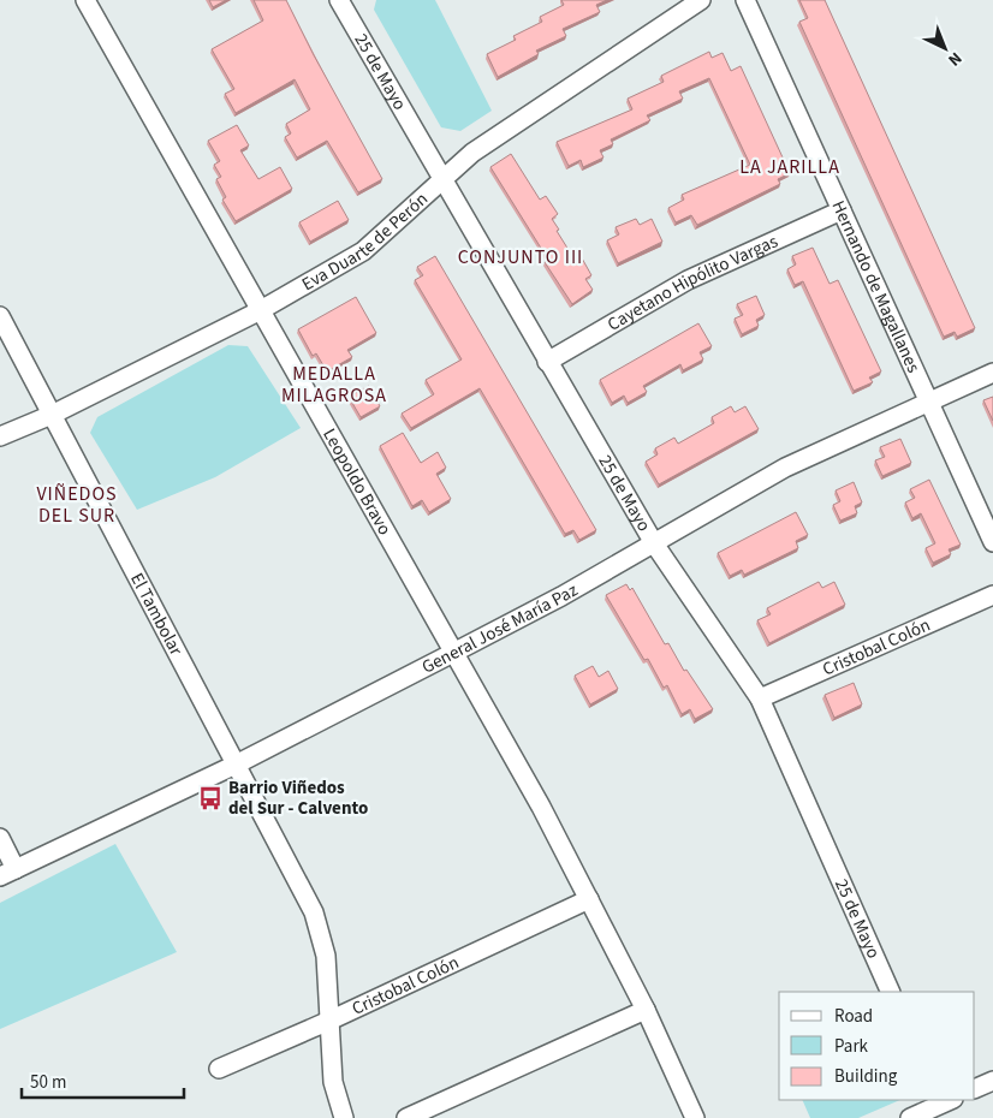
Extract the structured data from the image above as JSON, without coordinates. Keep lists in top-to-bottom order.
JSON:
{
  "streets": {
    "street": [
      "25 de Mayo",
      "Eva Duarte de Perón",
      "Cayetano Hipólito Vargas",
      "Hernando de Magallanes",
      "Leopoldo Bravo",
      "El Tambolar",
      "General José María Paz",
      "Cristobal Colón"
    ]
  },
  "crossings": [
    ["25 de Mayo", "Eva Duarte de Perón"],
    ["25 de Mayo", "Cayetano Hipólito Vargas"],
    ["25 de Mayo", "General José María Paz"],
    ["25 de Mayo", "Cristobal Colón"],
    ["Eva Duarte de Perón", "Leopoldo Bravo"],
    ["Eva Duarte de Perón", "El Tambolar"],
    ["Cayetano Hipólito Vargas", "Hernando de Magallanes"],
    ["Hernando de Magallanes", "General José María Paz"],
    ["Leopoldo Bravo", "General José María Paz"],
    ["Leopoldo Bravo", "Cristobal Colón"],
    ["El Tambolar", "General José María Paz"],
    ["El Tambolar", "Cristobal Colón"]
  ],
  "districts": [
    "LA JARILLA",
    "CONJUNTO III",
    "MEDALLA MILAGROSA",
    "VIÑEDOS DEL SUR"
  ],
  "places": {
    "bus stop": ["Barrio Viñedos del Sur - Calvento"]
  },
  "legend": ["Road", "Park", "Building"],
  "scale_bar": "50 m",
  "north": "bottom right"
}
